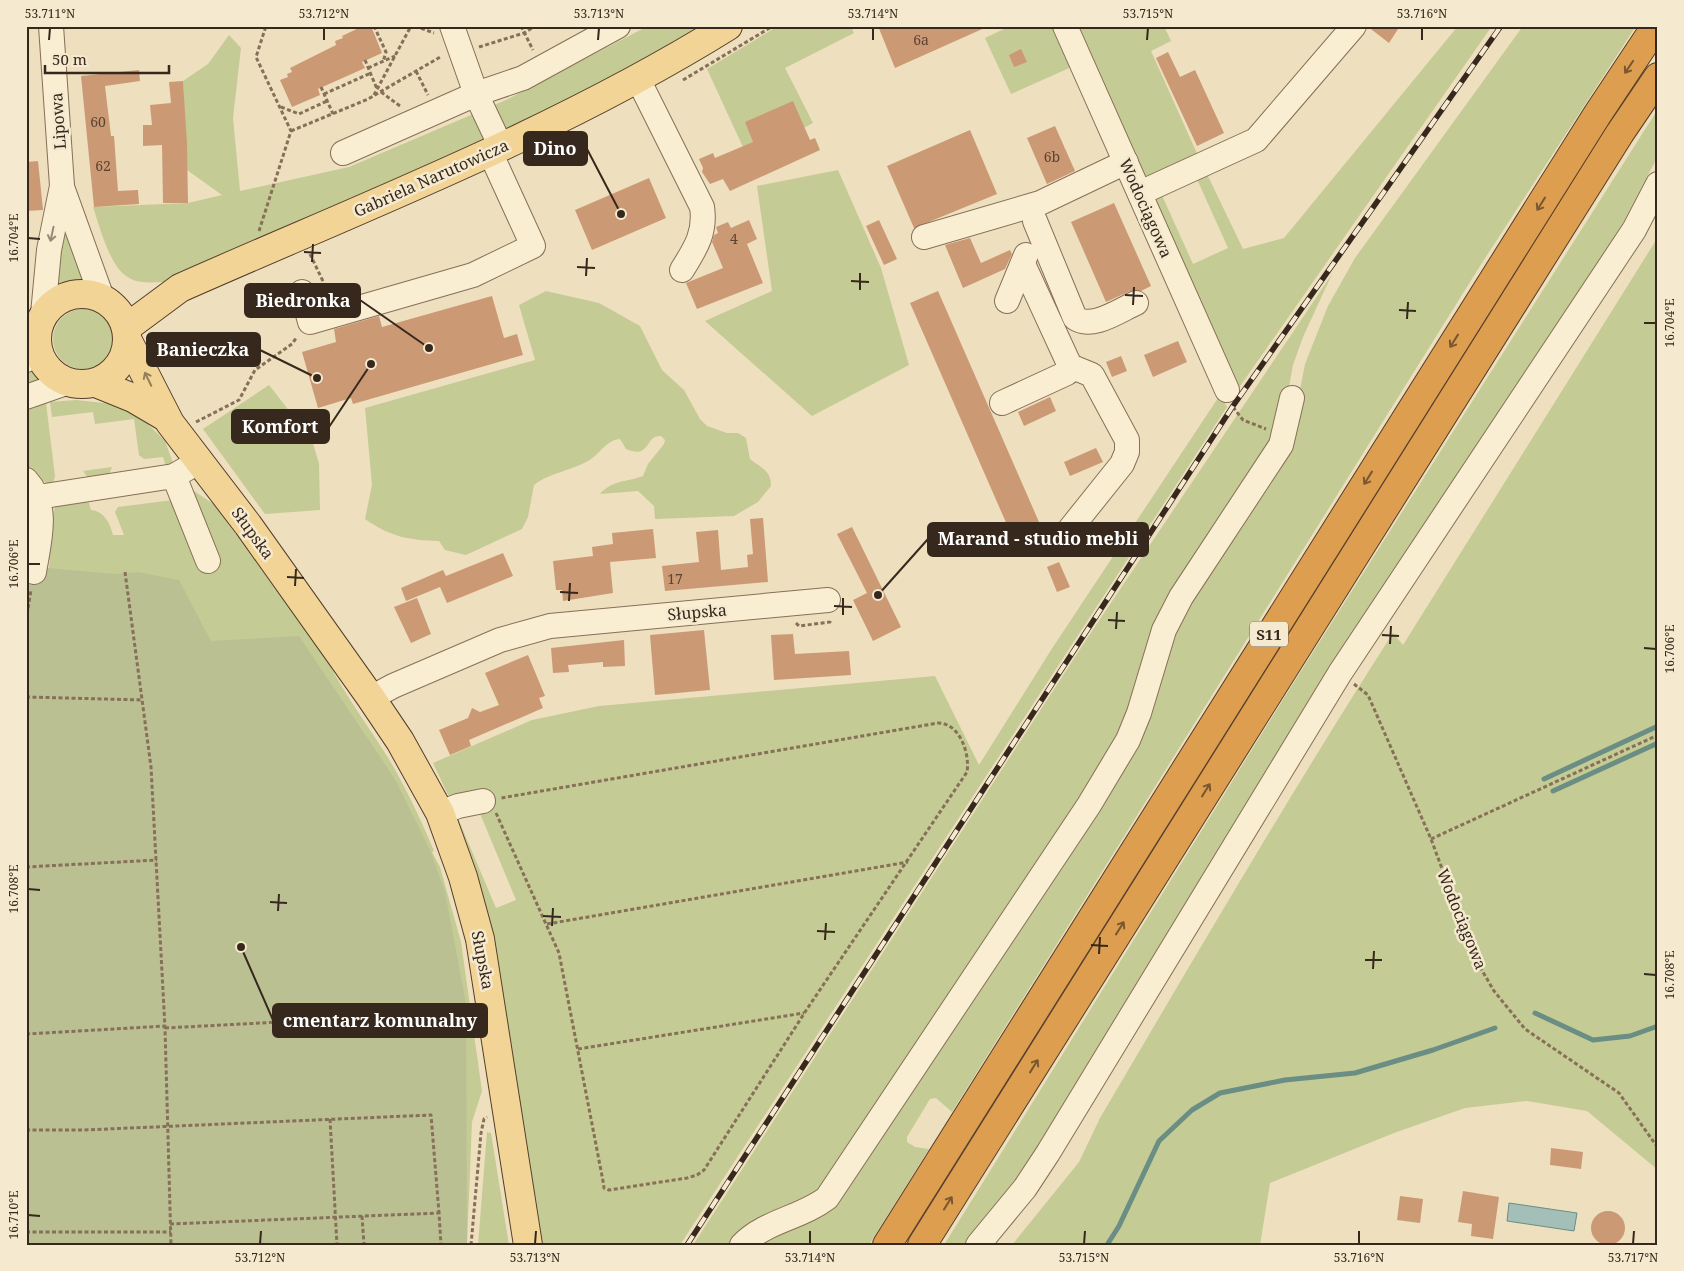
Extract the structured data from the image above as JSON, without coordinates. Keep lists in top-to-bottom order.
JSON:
{
  "streets": {
    "highway": ["S11"],
    "main road": ["Gabriela Narutowicza", "Słupska"],
    "street": ["Lipowa", "Wodociągowa"]
  },
  "crossings": [
    ["Lipowa", "Gabriela Narutowicza"],
    ["Lipowa", "Słupska"],
    ["Gabriela Narutowicza", "Słupska"]
  ],
  "places": [
    "Dino",
    "Biedronka",
    "Komfort",
    "Banieczka",
    "Marand - studio mebli",
    "cmentarz komunalny"
  ],
  "house_numbers": [
    "6a",
    "60",
    "6b",
    "62",
    "4",
    "17"
  ],
  "scale_bar": "50 m",
  "coordinates": [
    "53.711°N",
    "53.712°N",
    "53.713°N",
    "53.714°N",
    "53.715°N",
    "53.716°N",
    "16.704°E",
    "16.706°E",
    "16.708°E",
    "16.710°E",
    "53.717°N"
  ]
}
